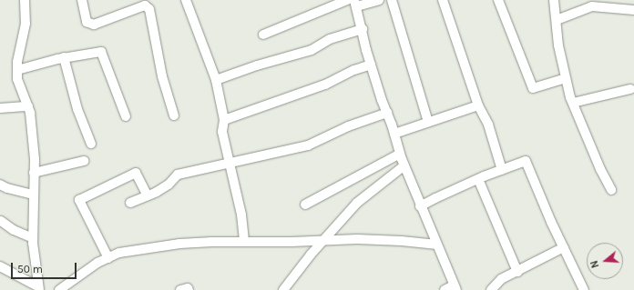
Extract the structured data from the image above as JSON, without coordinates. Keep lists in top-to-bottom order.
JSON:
{
  "scale_bar": "50 m",
  "north": "left"
}
